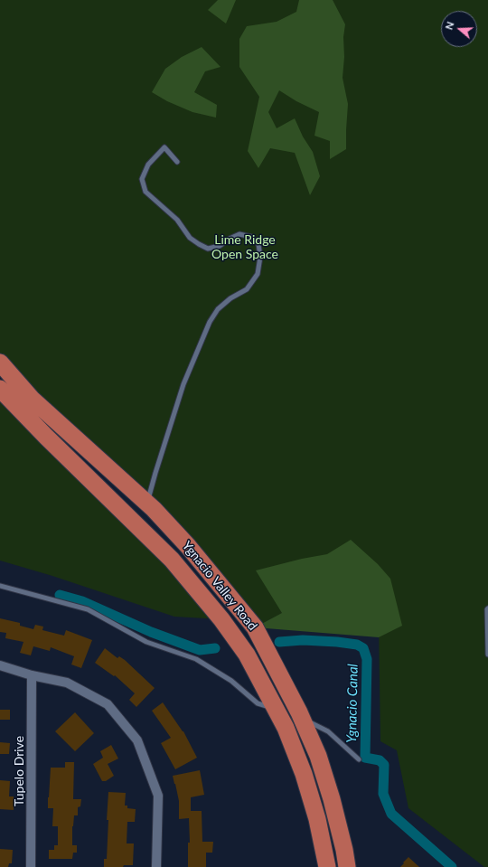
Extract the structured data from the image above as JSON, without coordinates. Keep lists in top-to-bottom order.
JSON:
{
  "streets": {
    "highway": ["Ygnacio Valley Road"],
    "street": ["Tupelo Drive"]
  },
  "water": ["Ygnacio Canal"],
  "parks": ["Lime Ridge Open Space"],
  "north": "left"
}
